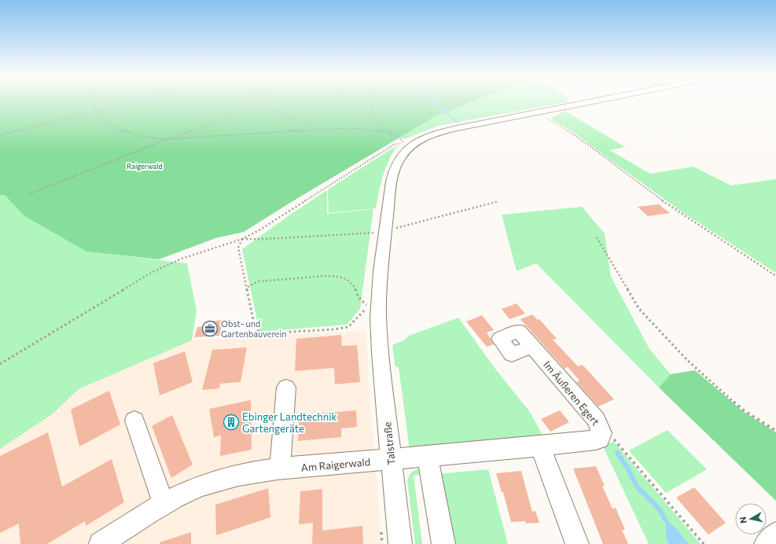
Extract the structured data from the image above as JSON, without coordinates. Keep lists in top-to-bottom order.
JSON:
{
  "streets": {
    "street": ["Im Äußeren Egert", "Talstraße", "Am Raigerwald"]
  },
  "crossings": [
    ["Im Äußeren Egert", "Talstraße"],
    ["Im Äußeren Egert", "Am Raigerwald"],
    ["Talstraße", "Am Raigerwald"]
  ],
  "parks": ["Raigerwald"],
  "places": {
    "office": ["Obst- und Gartenbauverein"],
    "building": ["Ebinger Landtechnik Gartengeräte"]
  },
  "north": "left"
}
